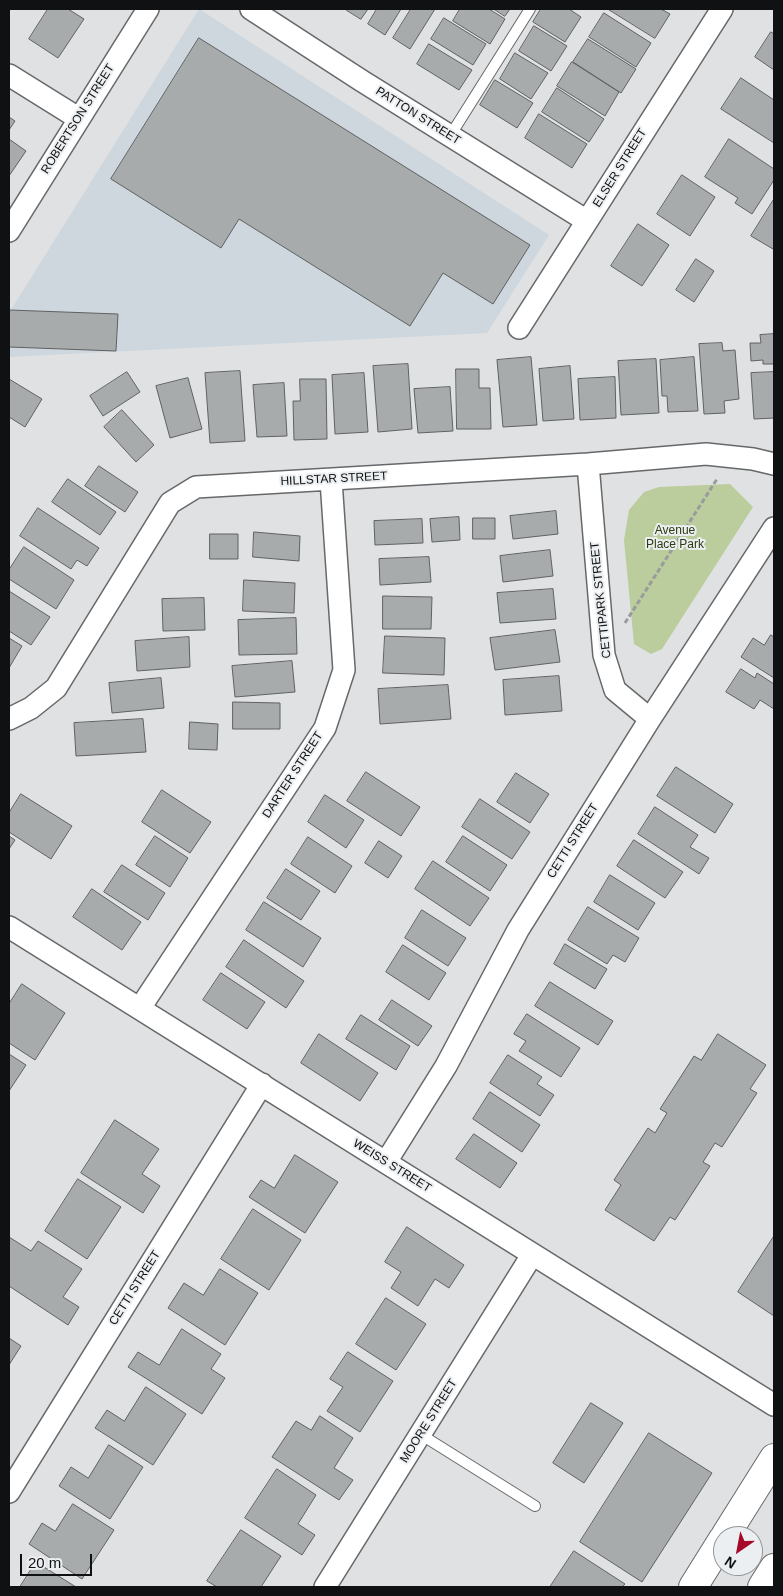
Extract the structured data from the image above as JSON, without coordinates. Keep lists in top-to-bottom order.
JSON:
{
  "streets": {
    "street": [
      "PATTON STREET",
      "ROBERTSON STREET",
      "ELSER STREET",
      "HILLSTAR STREET",
      "CETTIPARK STREET",
      "DARTER STREET",
      "CETTI STREET",
      "WEISS STREET",
      "MOORE STREET"
    ]
  },
  "crossings": [
    ["PATTON STREET", "ELSER STREET"],
    ["HILLSTAR STREET", "CETTIPARK STREET"],
    ["HILLSTAR STREET", "DARTER STREET"],
    ["CETTIPARK STREET", "CETTI STREET"],
    ["DARTER STREET", "WEISS STREET"],
    ["CETTI STREET", "WEISS STREET"],
    ["WEISS STREET", "MOORE STREET"]
  ],
  "parks": ["Avenue Place Park"],
  "scale_bar": "20 m",
  "north": "bottom left"
}
